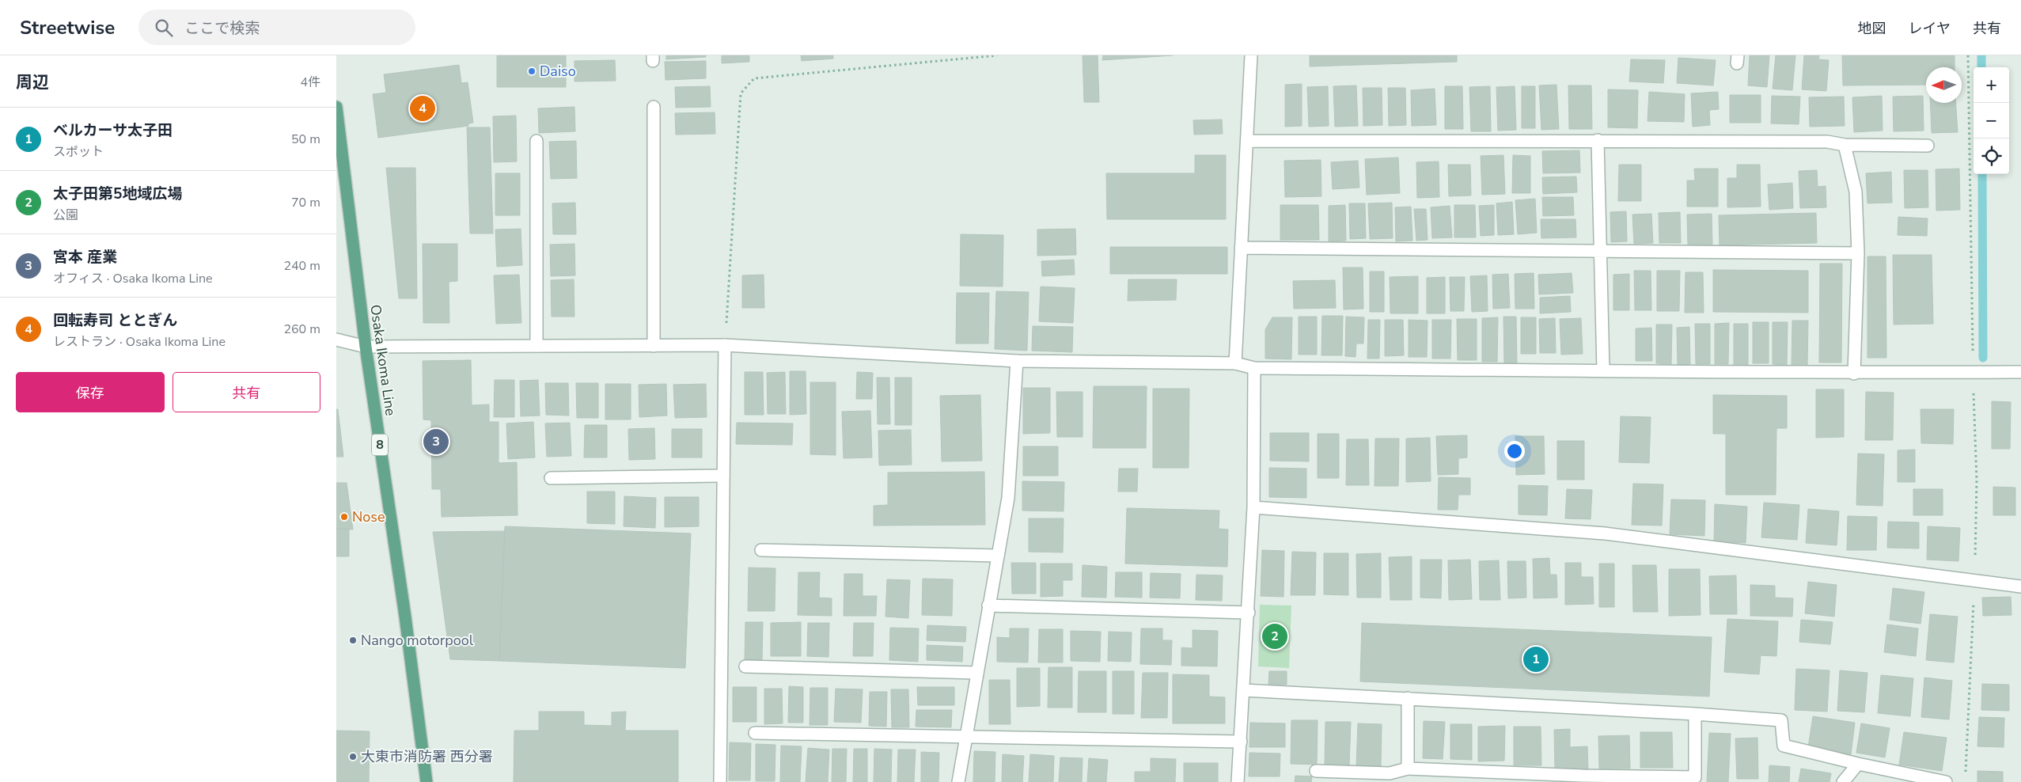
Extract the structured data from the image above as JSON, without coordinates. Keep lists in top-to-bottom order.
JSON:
{
  "streets": {
    "main road": ["Osaka Ikoma Line", "8"]
  },
  "places": [
    "Daiso",
    "Nose",
    "Nango motorpool",
    "大東市消防署 西分署"
  ],
  "north": "left",
  "page": {
    "header": "Streetwise",
    "search": "ここで検索",
    "nav": ["地図", "レイヤ", "共有"],
    "heading": ["周辺", "4件"],
    "map_buttons": ["+", "−"],
    "pins": [
      "4",
      "3",
      "2",
      "1"
    ],
    "list": [
      {
        "mark": "1",
        "name": "ベルカーサ太子田",
        "note": "スポット",
        "value": "50 m"
      },
      {
        "mark": "2",
        "name": "太子田第5地域広場",
        "note": "公園",
        "value": "70 m"
      },
      {
        "mark": "3",
        "name": "宮本 産業",
        "note": "オフィス · Osaka Ikoma Line",
        "value": "240 m"
      },
      {
        "mark": "4",
        "name": "回転寿司 ととぎん",
        "note": "レストラン · Osaka Ikoma Line",
        "value": "260 m"
      }
    ],
    "buttons": ["保存", "共有"]
  }
}
